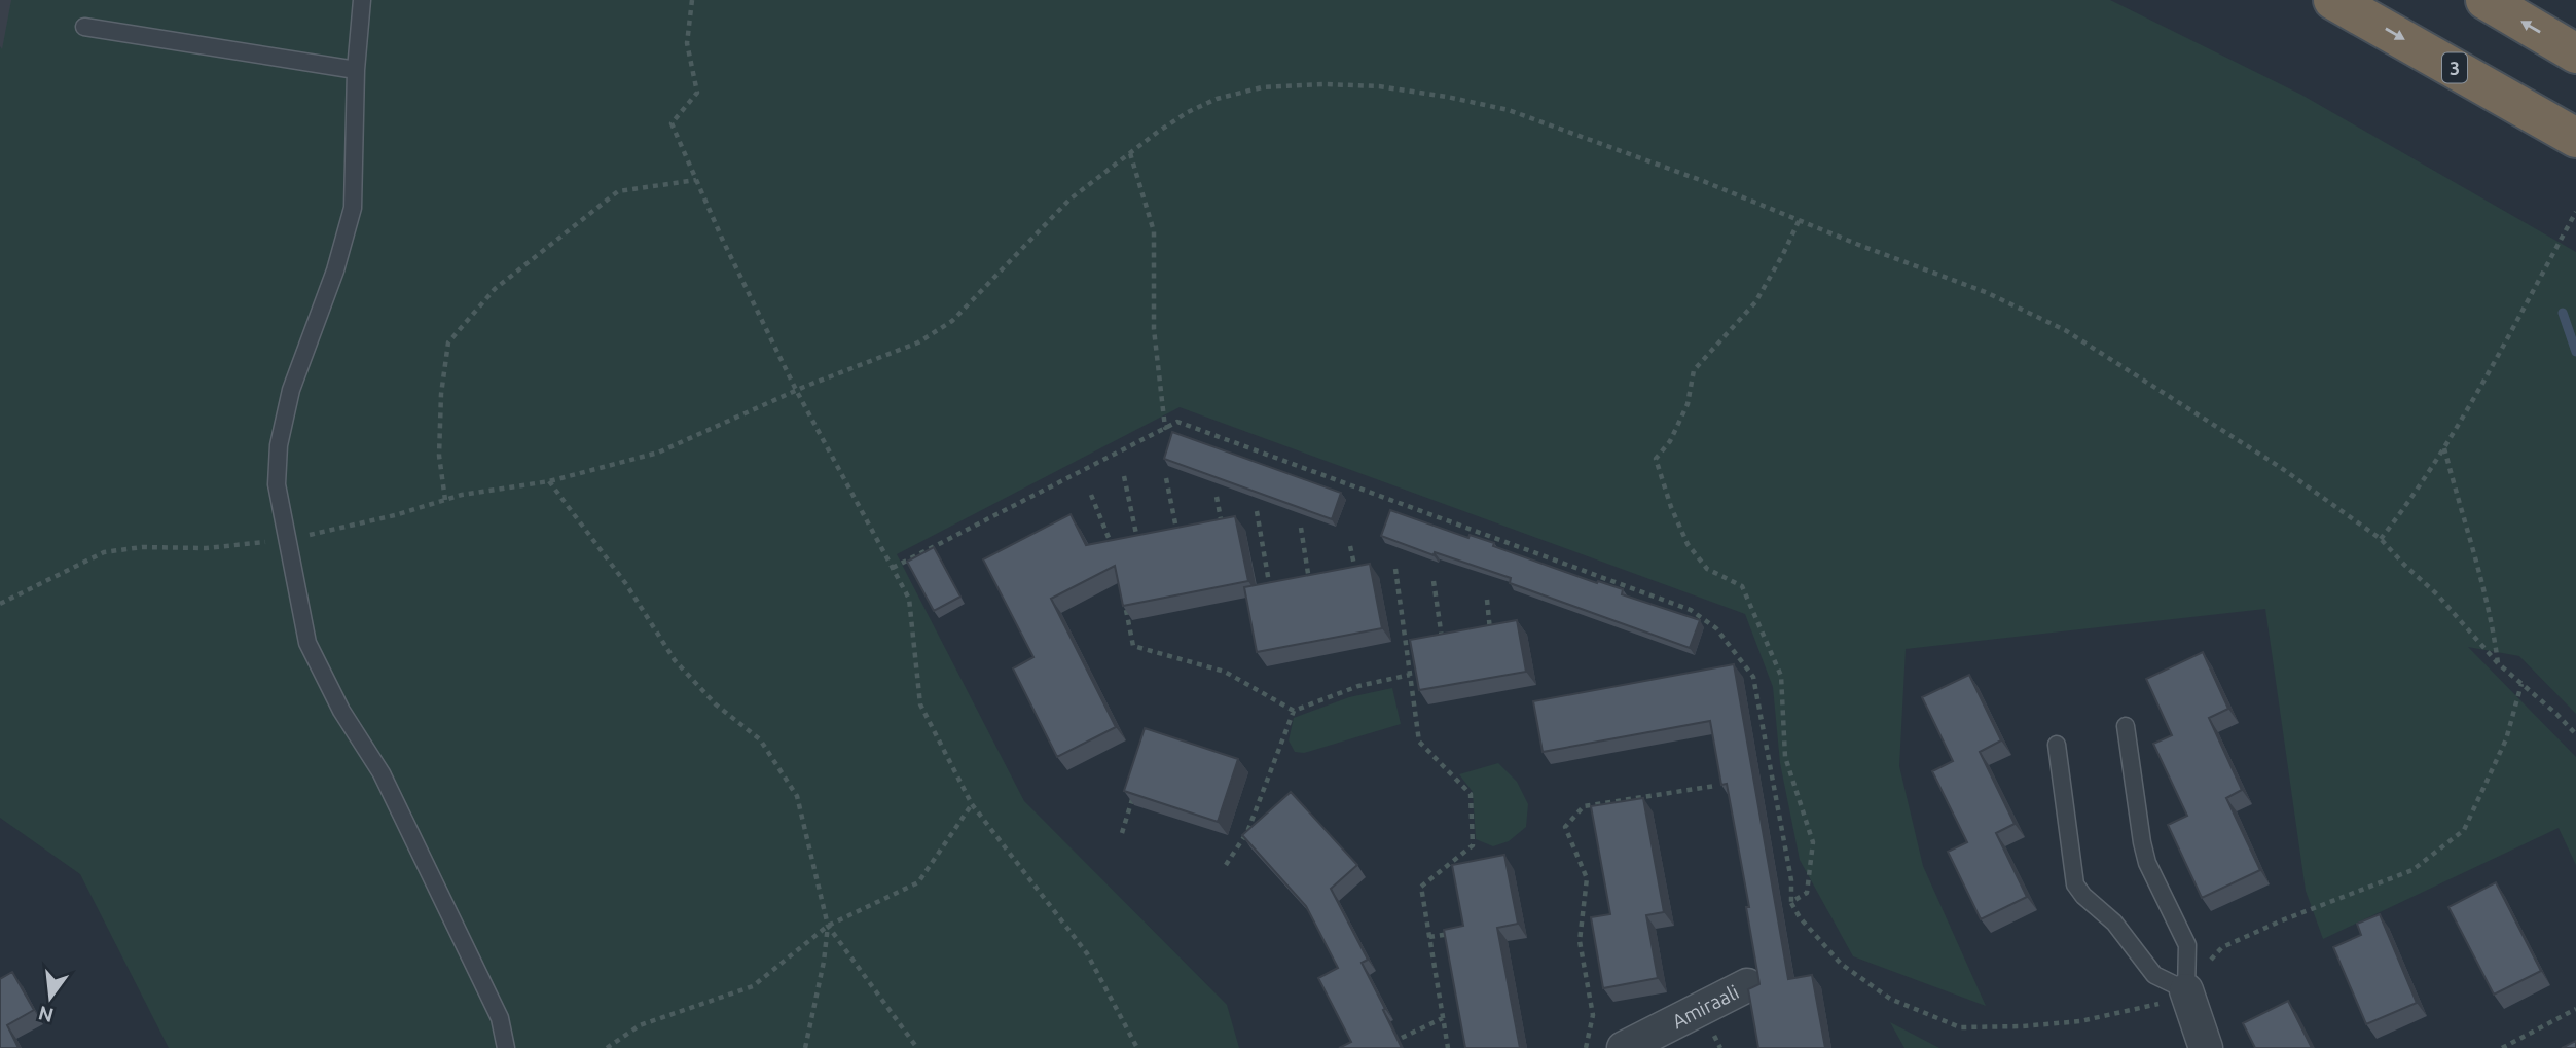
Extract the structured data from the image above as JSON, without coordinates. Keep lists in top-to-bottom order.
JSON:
{
  "streets": {
    "highway": ["3"],
    "street": ["Amiraali"]
  },
  "north": "bottom"
}
